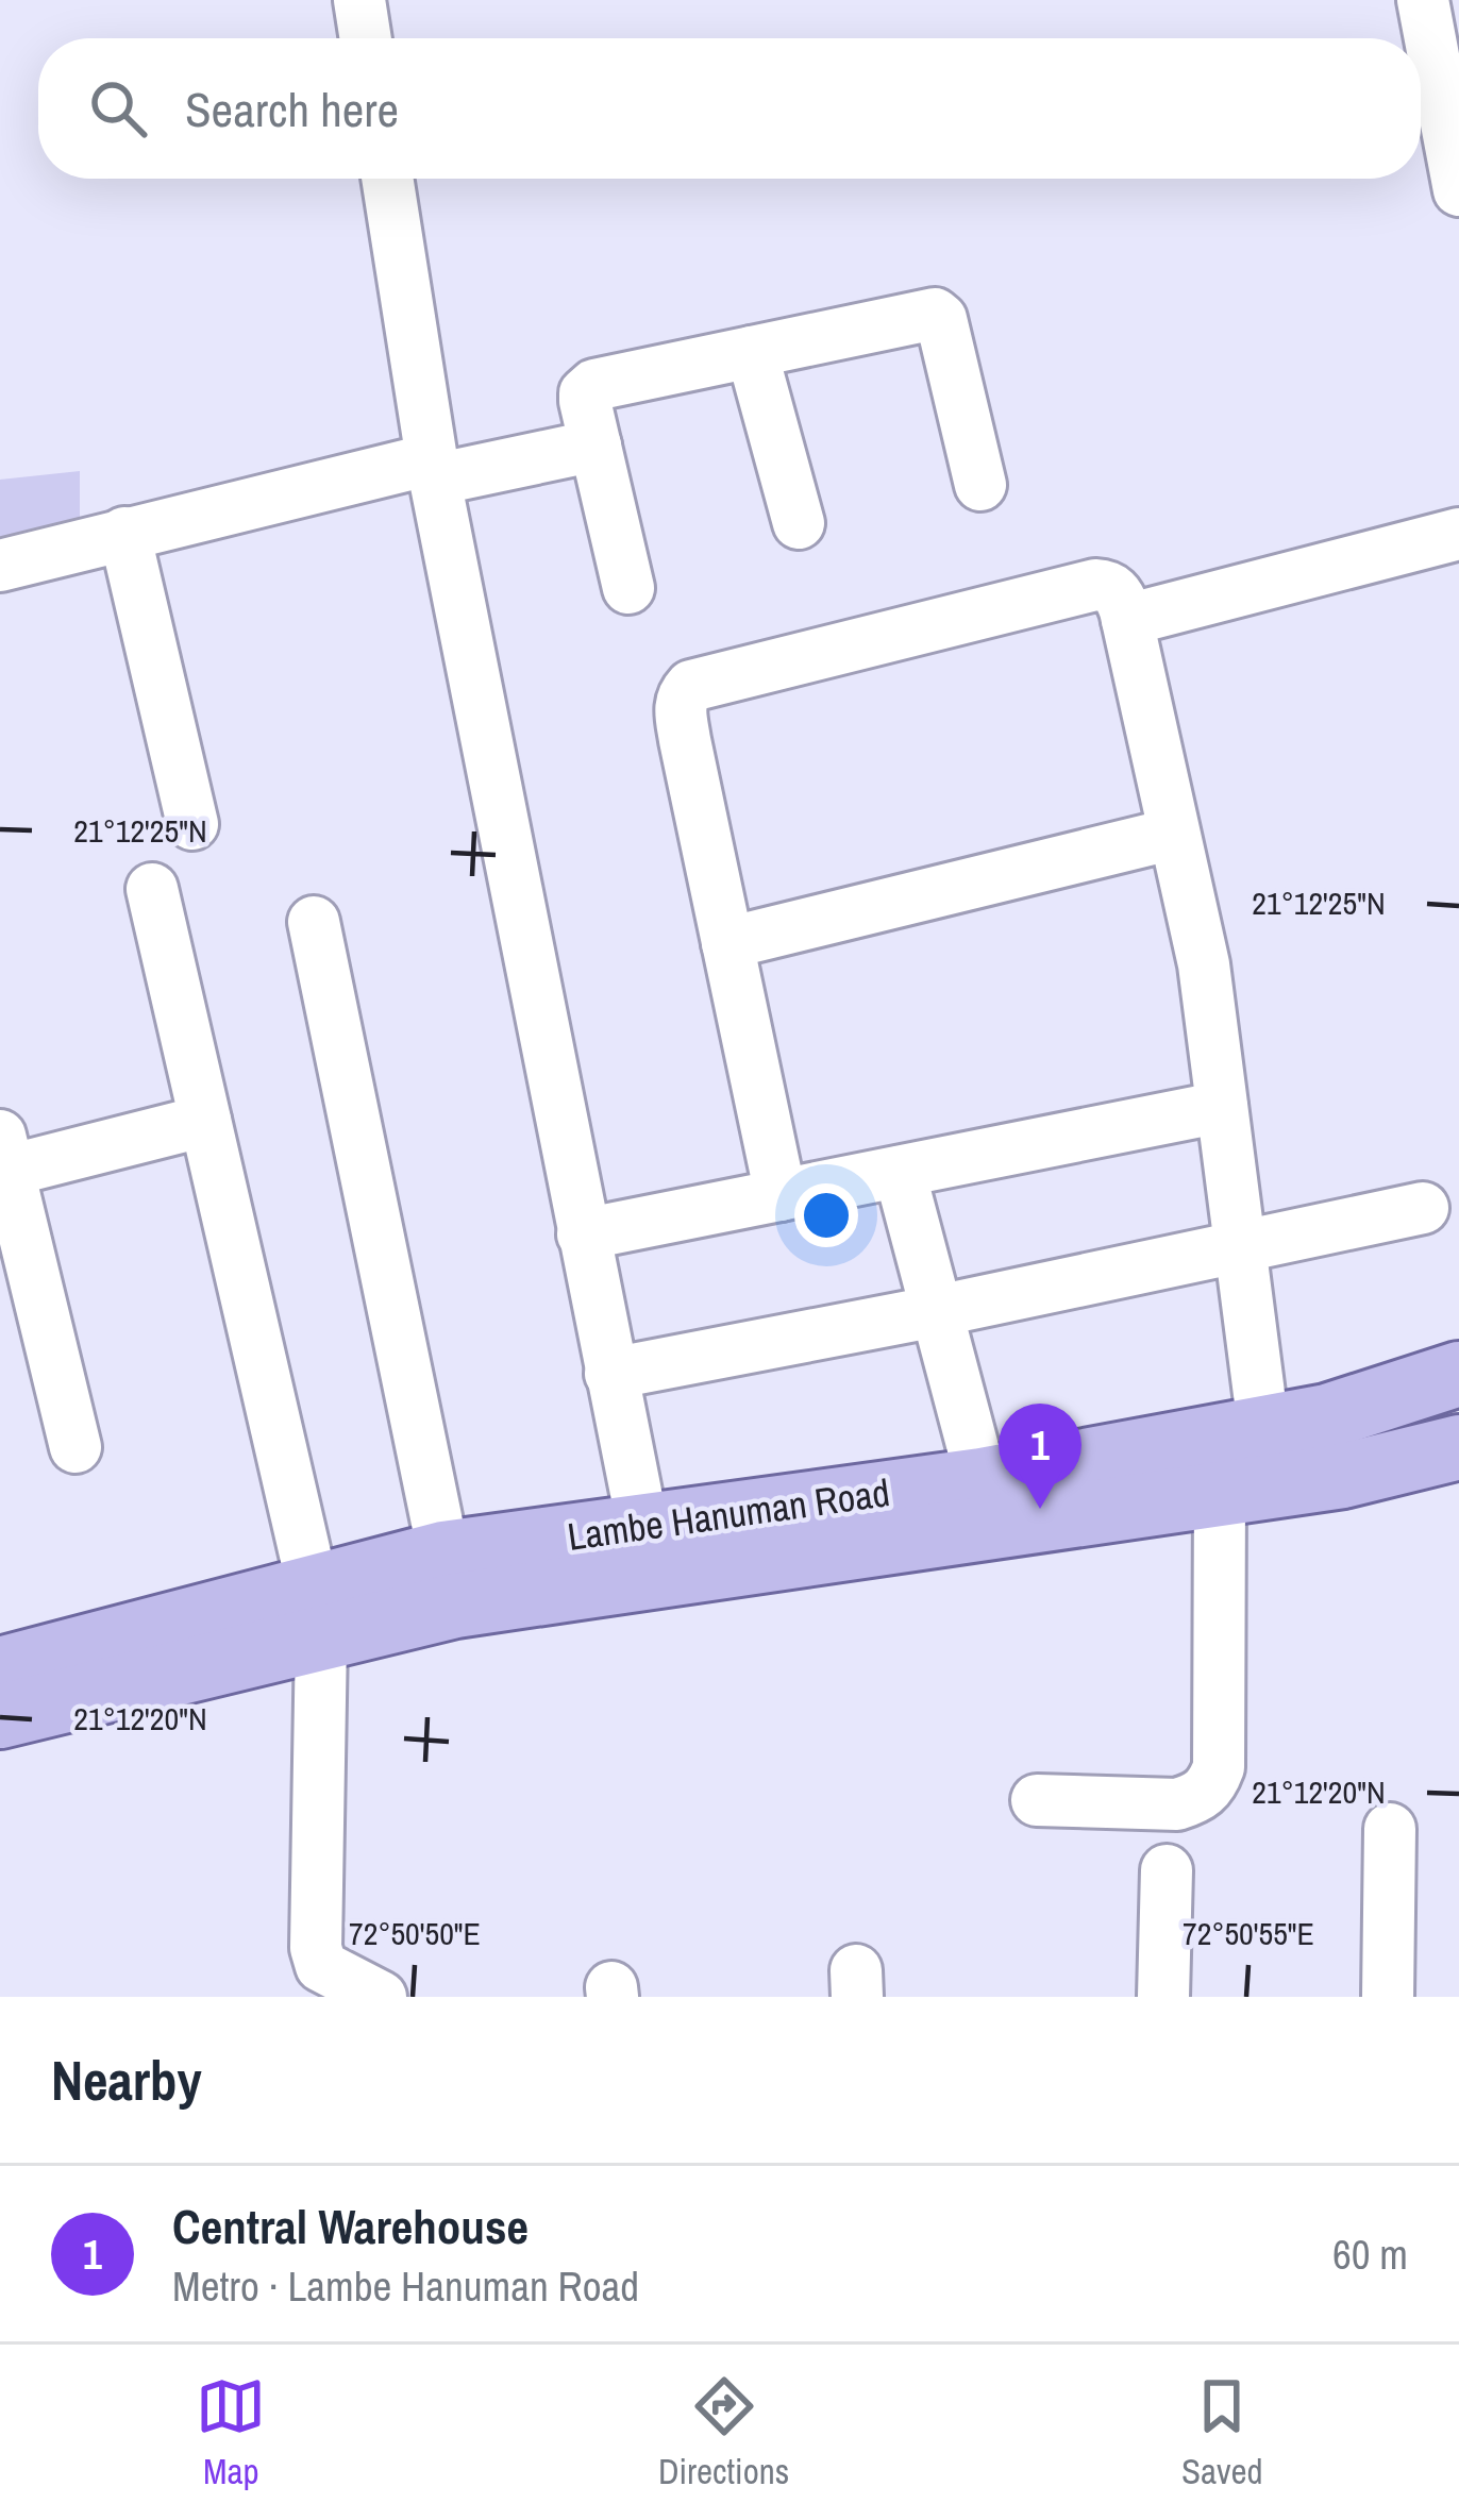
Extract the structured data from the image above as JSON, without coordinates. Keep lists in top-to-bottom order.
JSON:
{
  "streets": {
    "main road": ["Lambe Hanuman Road"]
  },
  "page": {
    "search": "Search here",
    "pins": "1",
    "heading": "Nearby",
    "list": [
      {
        "mark": "1",
        "name": "Central Warehouse",
        "note": "Metro · Lambe Hanuman Road",
        "value": "60 m"
      }
    ],
    "nav": ["Map", "Directions", "Saved"]
  },
  "coordinates": [
    "21°12'25\"N",
    "21°12'20\"N",
    "72°50'50\"E",
    "72°50'55\"E"
  ]
}
